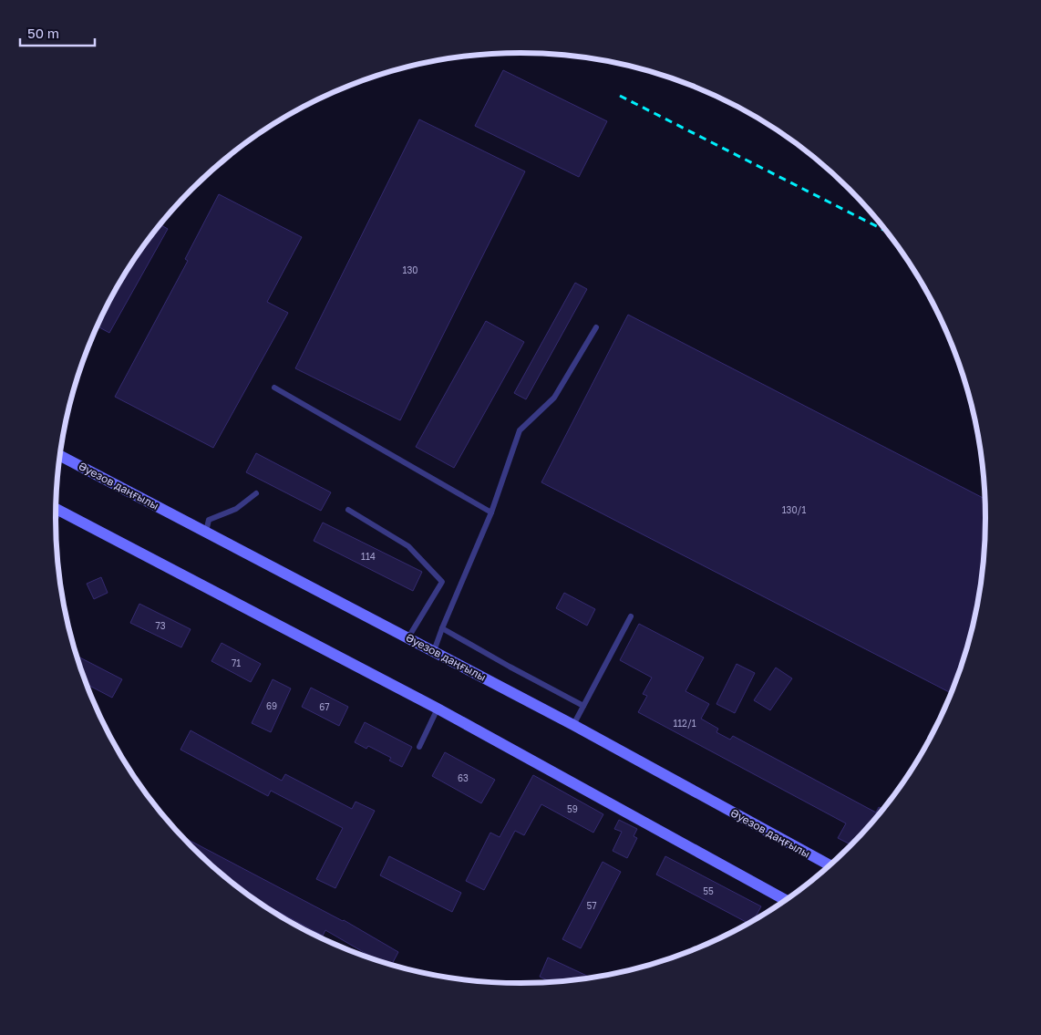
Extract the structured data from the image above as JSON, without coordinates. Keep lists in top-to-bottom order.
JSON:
{
  "streets": {
    "main road": ["Әуезов даңғылы"]
  },
  "house_numbers": [
    "130",
    "130/1",
    "114",
    "73",
    "71",
    "69",
    "67",
    "112/1",
    "63",
    "59",
    "55",
    "57"
  ],
  "scale_bar": "50 m"
}
